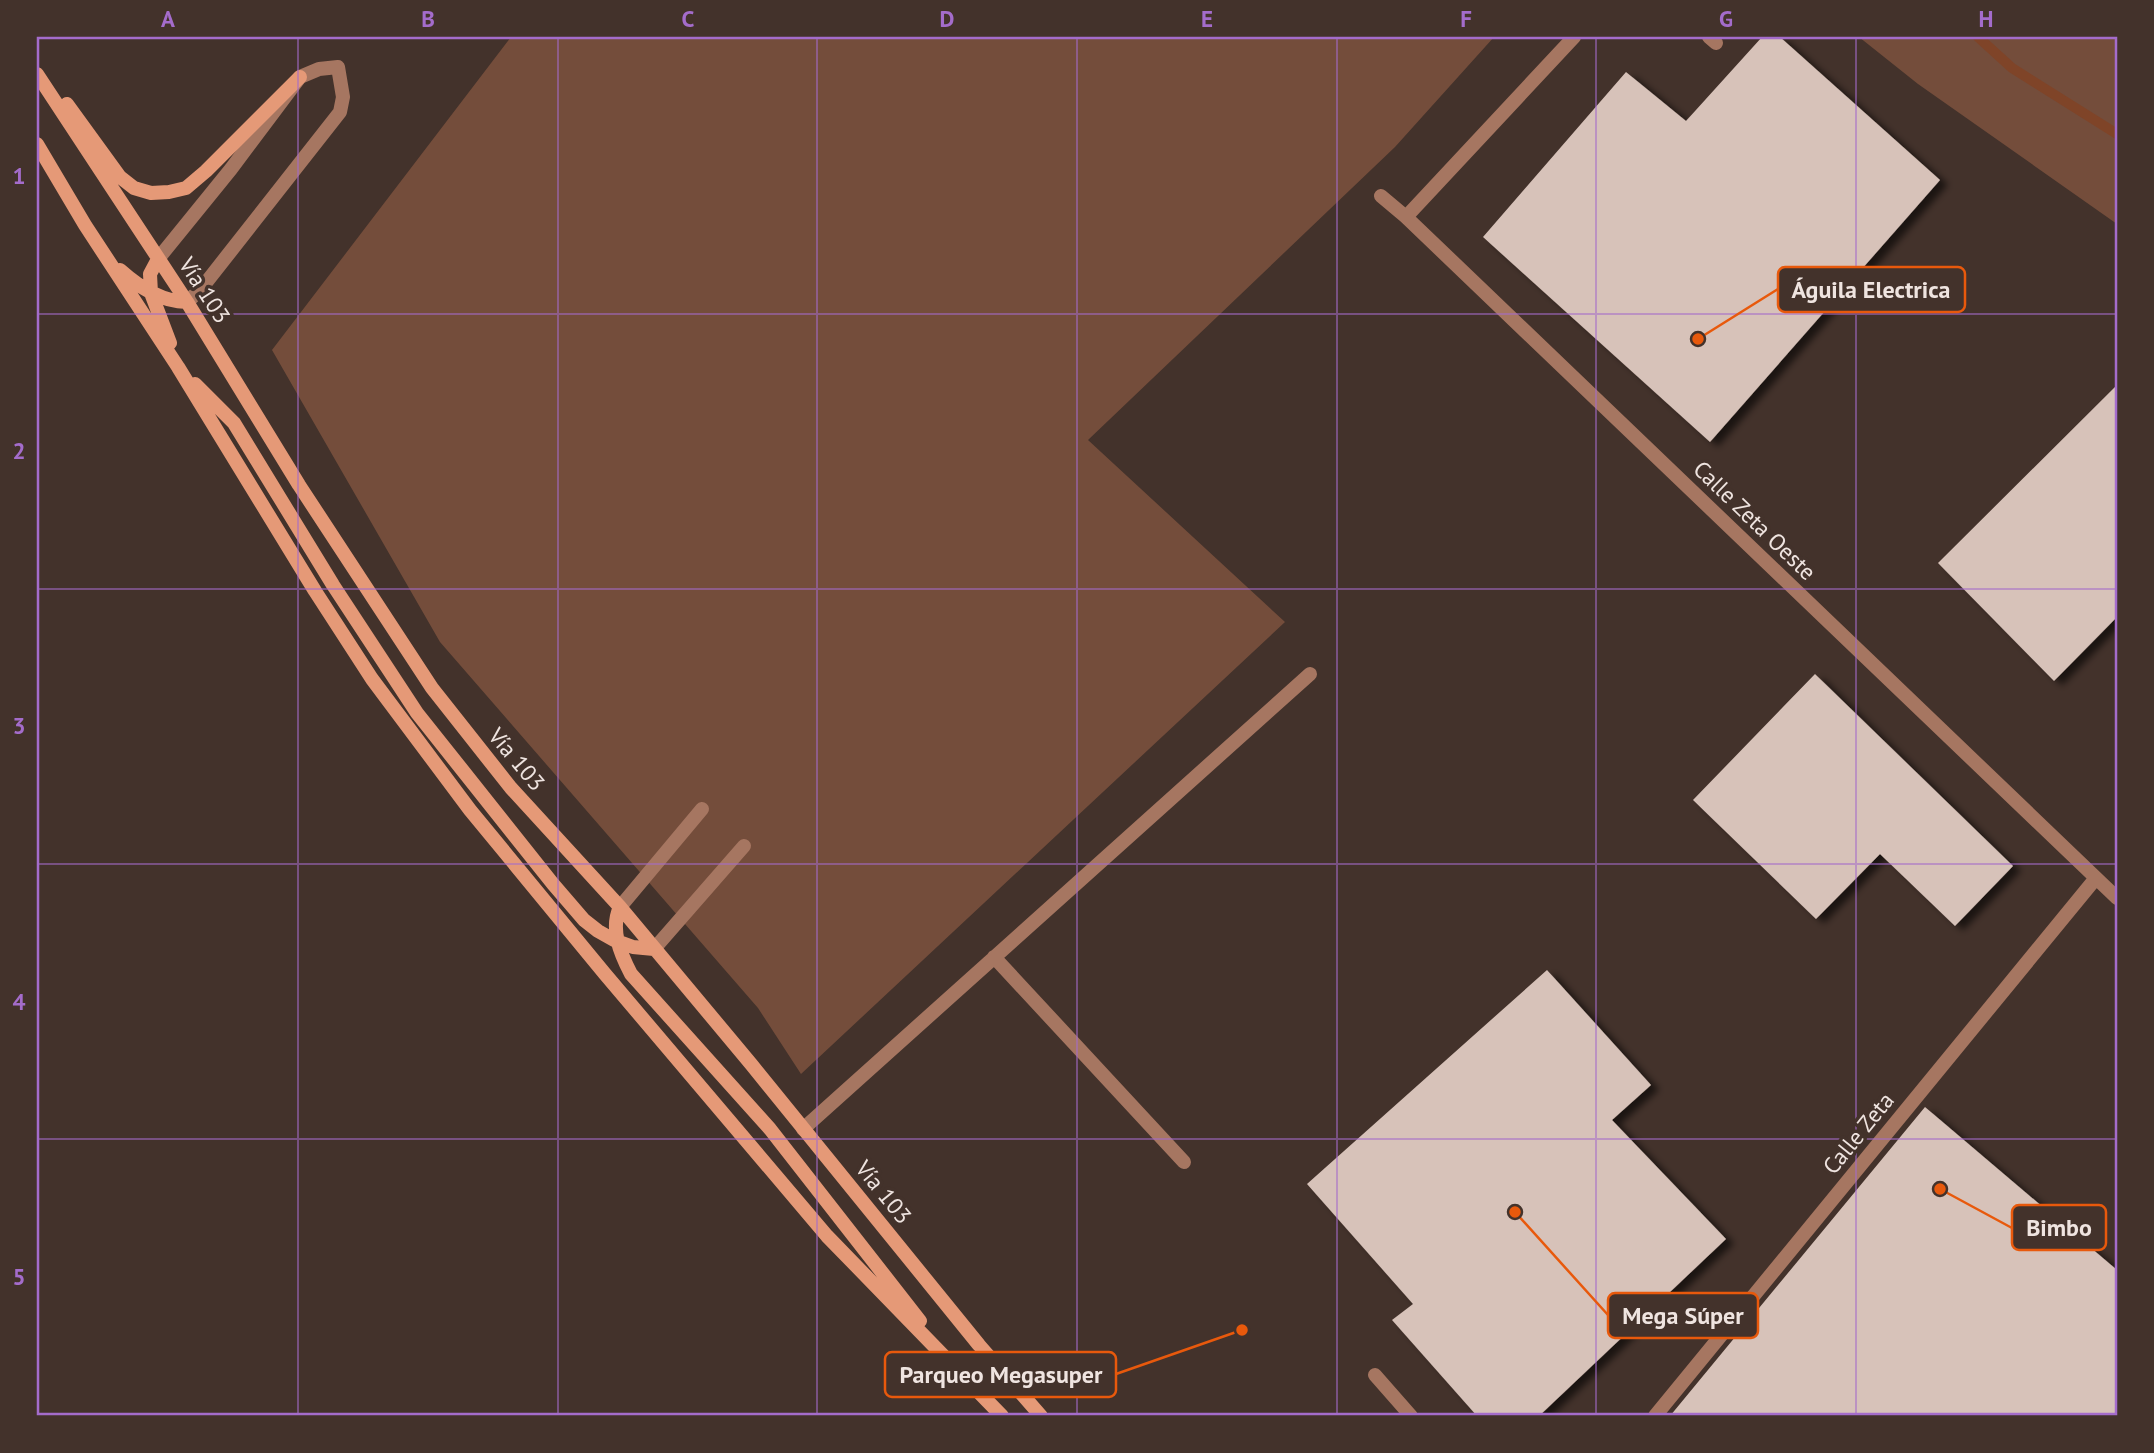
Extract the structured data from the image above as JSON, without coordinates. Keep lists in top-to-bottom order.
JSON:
{
  "streets": {
    "main road": ["Vía 103"],
    "street": ["Calle Zeta Oeste", "Calle Zeta"]
  },
  "crossings": [
    ["Calle Zeta Oeste", "Calle Zeta"]
  ],
  "places": [
    "Águila Electrica",
    "Bimbo",
    "Mega Súper",
    "Parqueo Megasuper"
  ],
  "grid": {
    "columns": [
      "A",
      "B",
      "C",
      "D",
      "E",
      "F",
      "G",
      "H"
    ],
    "rows": [
      "1",
      "2",
      "3",
      "4",
      "5"
    ]
  }
}
